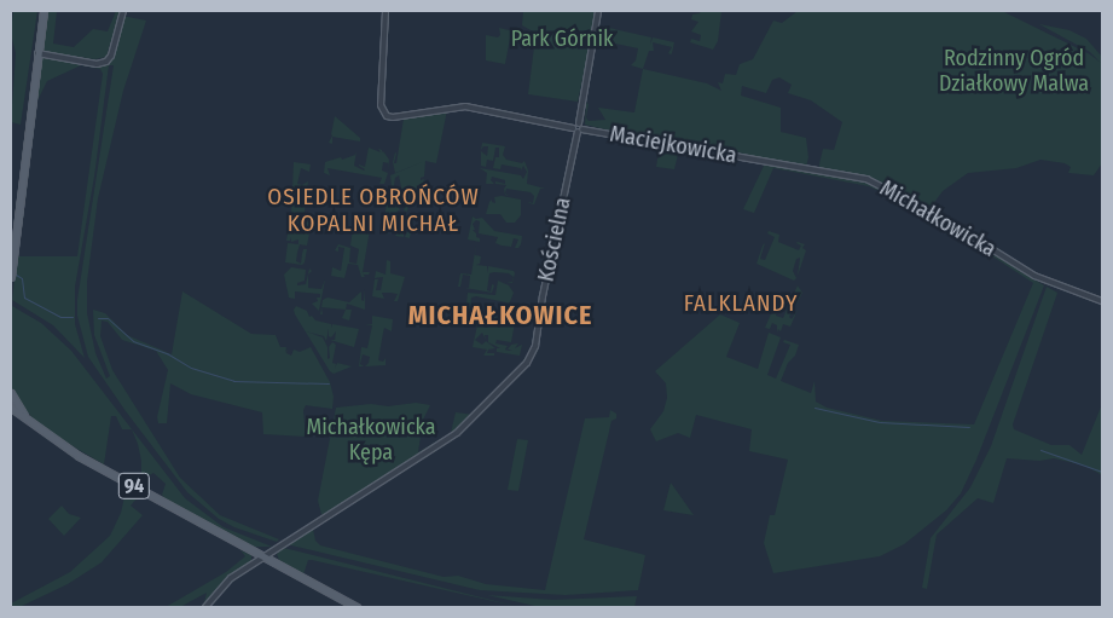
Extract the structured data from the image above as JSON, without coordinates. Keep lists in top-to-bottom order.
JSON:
{
  "streets": {
    "main road": ["94"],
    "street": ["Maciejkowicka", "Michałkowicka", "Kościelna"]
  },
  "crossings": [
    ["Maciejkowicka", "Michałkowicka"],
    ["Maciejkowicka", "Kościelna"]
  ],
  "districts": ["OSIEDLE OBROŃCÓW KOPALNI MICHAŁ", "FALKLANDY", "MICHAŁKOWICE"],
  "parks": ["Park Górnik", "Rodzinny Ogród Działkowy Malwa", "Michałkowicka Kępa"]
}
